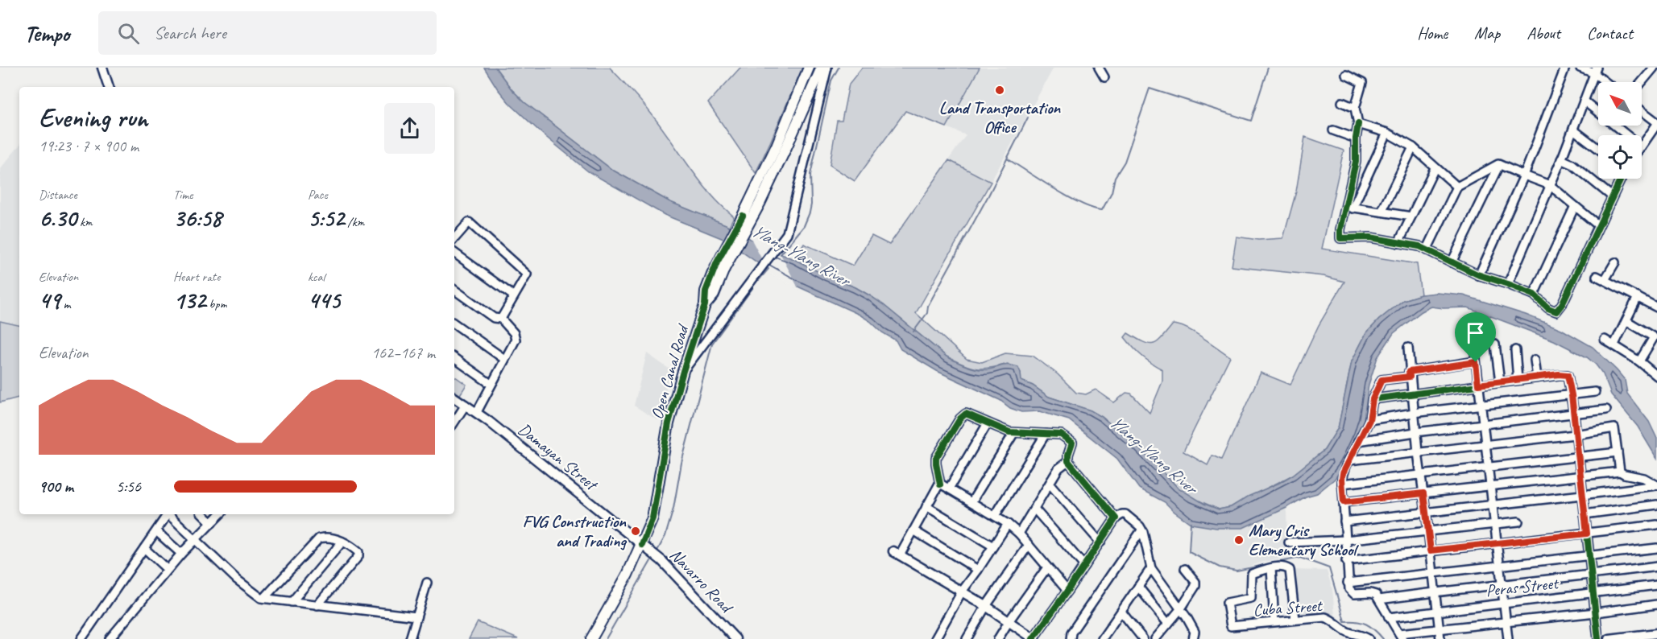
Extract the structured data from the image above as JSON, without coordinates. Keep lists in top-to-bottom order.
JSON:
{
  "streets": {
    "main road": ["Open Canal Road"],
    "street": [
      "Damayan Street",
      "Navarro Road",
      "Peras Street",
      "Cuba Street"
    ]
  },
  "crossings": [
    ["Open Canal Road", "Damayan Street"],
    ["Open Canal Road", "Navarro Road"],
    ["Damayan Street", "Navarro Road"]
  ],
  "water": ["Ylang-Ylang River"],
  "places": ["Land Transportation Office", "FVG Construction and Trading", "Mary Cris Elementary School"],
  "north": "top left",
  "page": {
    "header": "Tempo",
    "search": "Search here",
    "nav": [
      "Home",
      "Map",
      "About",
      "Contact"
    ],
    "heading": ["Evening run", "19:23 · 7 × 900 m"],
    "stats": [
      ["Distance", "6.30 km"],
      ["Time", "36:58"],
      ["Pace", "5:52 /km"],
      ["Elevation", "49 m"],
      ["Heart rate", "132 bpm"],
      ["kcal", "445"]
    ],
    "chart": ["Elevation", "162–167 m"],
    "list": [
      {
        "name": "900 m",
        "note": "5:56"
      }
    ]
  }
}
